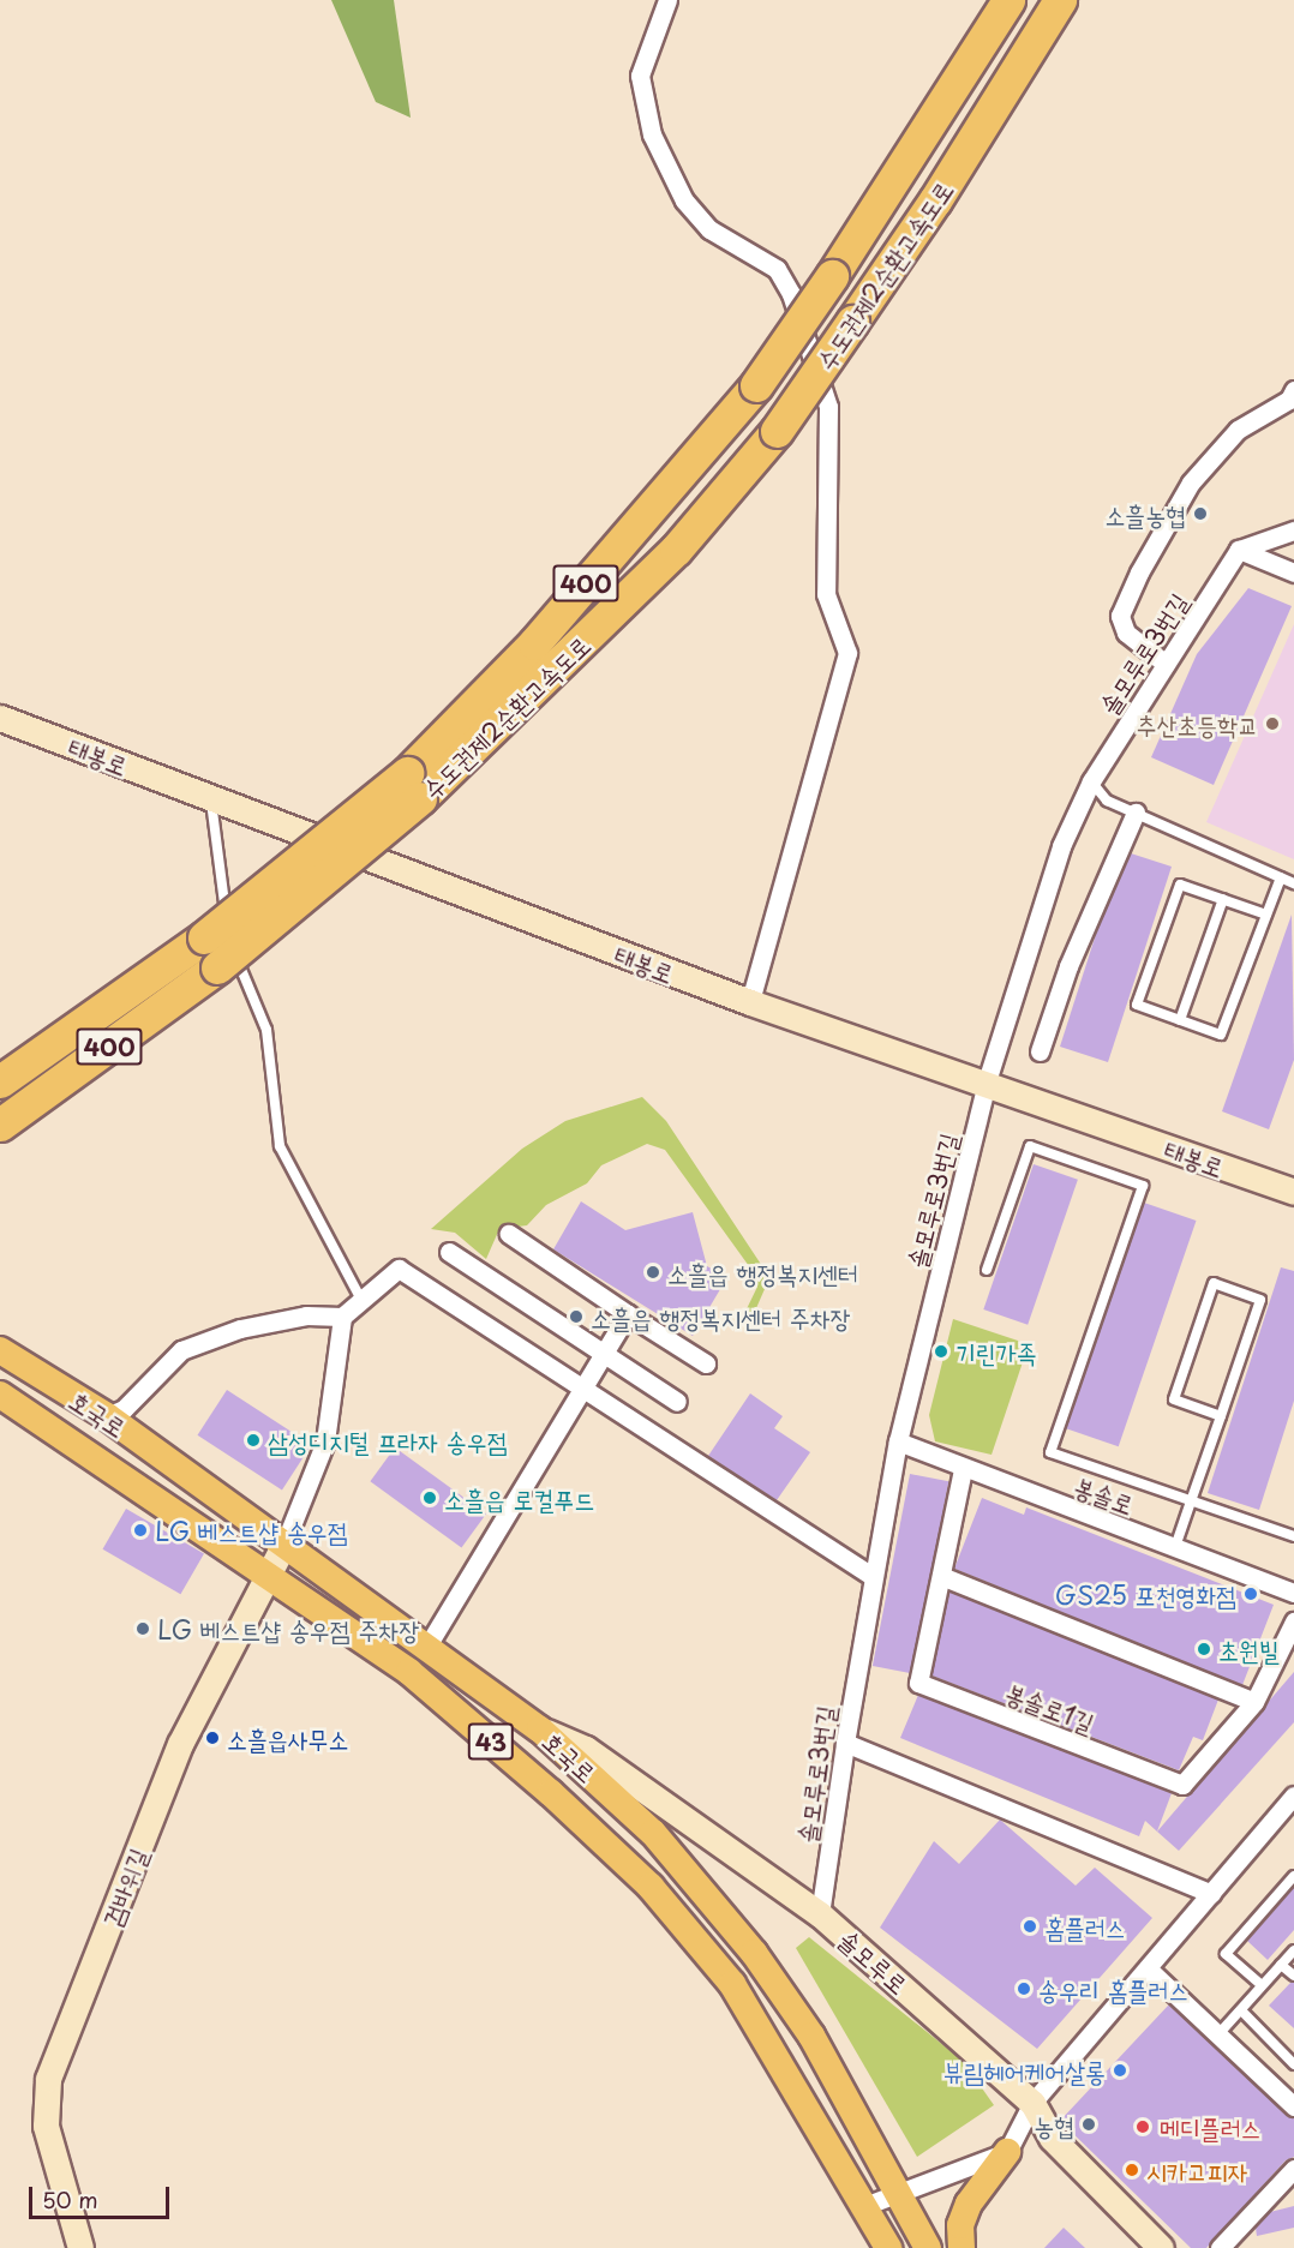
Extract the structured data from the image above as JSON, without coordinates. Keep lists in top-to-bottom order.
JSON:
{
  "streets": {
    "highway": ["수도권제2순환고속도로", "400"],
    "main road": [
      "태봉로",
      "호국로",
      "43",
      "검바위길",
      "솔모루로"
    ],
    "street": ["솔모루로3번길", "봉솔로", "봉솔로1길"]
  },
  "crossings": [
    ["솔모루로3번길", "태봉로"],
    ["솔모루로3번길", "봉솔로"],
    ["솔모루로3번길", "솔모루로"],
    ["호국로", "검바위길"],
    ["호국로", "솔모루로"],
    ["봉솔로", "봉솔로1길"]
  ],
  "places": [
    "소흘농협",
    "추산초등학교",
    "소흘읍 행정복지센터",
    "소흘읍 행정복지센터 주차장",
    "기린가족",
    "삼성디지털 프라자 송우점",
    "소흘읍 로컬푸드",
    "LG 베스트샵 송우점",
    "GS25 포천영화점",
    "LG 베스트샵 송우점 주차장",
    "초원빌",
    "소흘읍사무소",
    "홈플러스",
    "송우리 홈플러스",
    "뷰림헤어케어살롱",
    "농협",
    "메디플러스",
    "시카고피자"
  ],
  "scale_bar": "50 m"
}
